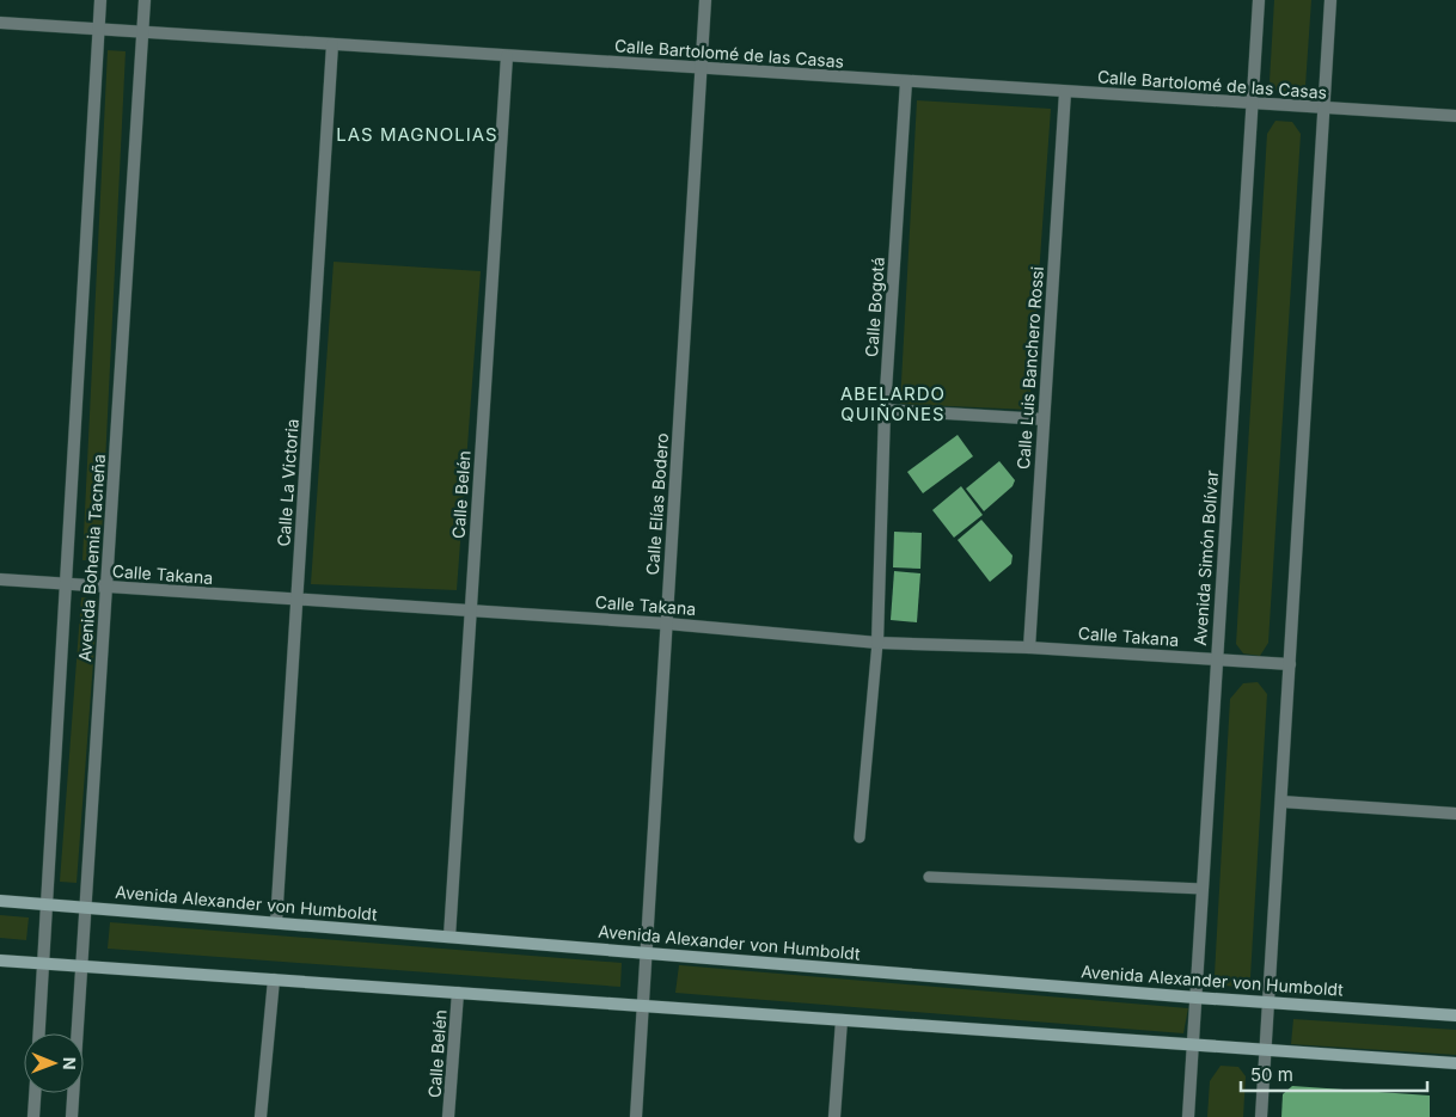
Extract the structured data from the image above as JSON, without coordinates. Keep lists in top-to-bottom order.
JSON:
{
  "streets": {
    "main road": ["Avenida Alexander von Humboldt"],
    "street": [
      "Calle Bartolomé de las Casas",
      "Calle Bogotá",
      "Calle Luis Banchero Rossi",
      "Calle La Victoria",
      "Calle Belén",
      "Calle Elías Bodero",
      "Avenida Bohemia Tacneña",
      "Avenida Simón Bolívar",
      "Calle Takana"
    ]
  },
  "crossings": [
    ["Calle Bartolomé de las Casas", "Calle Bogotá"],
    ["Calle Bartolomé de las Casas", "Calle Luis Banchero Rossi"],
    ["Calle Bartolomé de las Casas", "Calle La Victoria"],
    ["Calle Bartolomé de las Casas", "Calle Belén"],
    ["Calle Bartolomé de las Casas", "Calle Elías Bodero"],
    ["Calle Bartolomé de las Casas", "Avenida Bohemia Tacneña"],
    ["Calle Bartolomé de las Casas", "Avenida Simón Bolívar"],
    ["Calle Bogotá", "Calle Takana"],
    ["Calle Luis Banchero Rossi", "Calle Takana"],
    ["Calle La Victoria", "Calle Takana"],
    ["Calle La Victoria", "Avenida Alexander von Humboldt"],
    ["Calle Belén", "Calle Takana"],
    ["Calle Belén", "Avenida Alexander von Humboldt"],
    ["Calle Elías Bodero", "Calle Takana"],
    ["Calle Elías Bodero", "Avenida Alexander von Humboldt"],
    ["Avenida Bohemia Tacneña", "Calle Takana"],
    ["Avenida Bohemia Tacneña", "Avenida Alexander von Humboldt"],
    ["Avenida Simón Bolívar", "Calle Takana"],
    ["Avenida Simón Bolívar", "Avenida Alexander von Humboldt"]
  ],
  "districts": ["LAS MAGNOLIAS", "ABELARDO QUIÑONES"],
  "scale_bar": "50 m",
  "north": "right"
}
